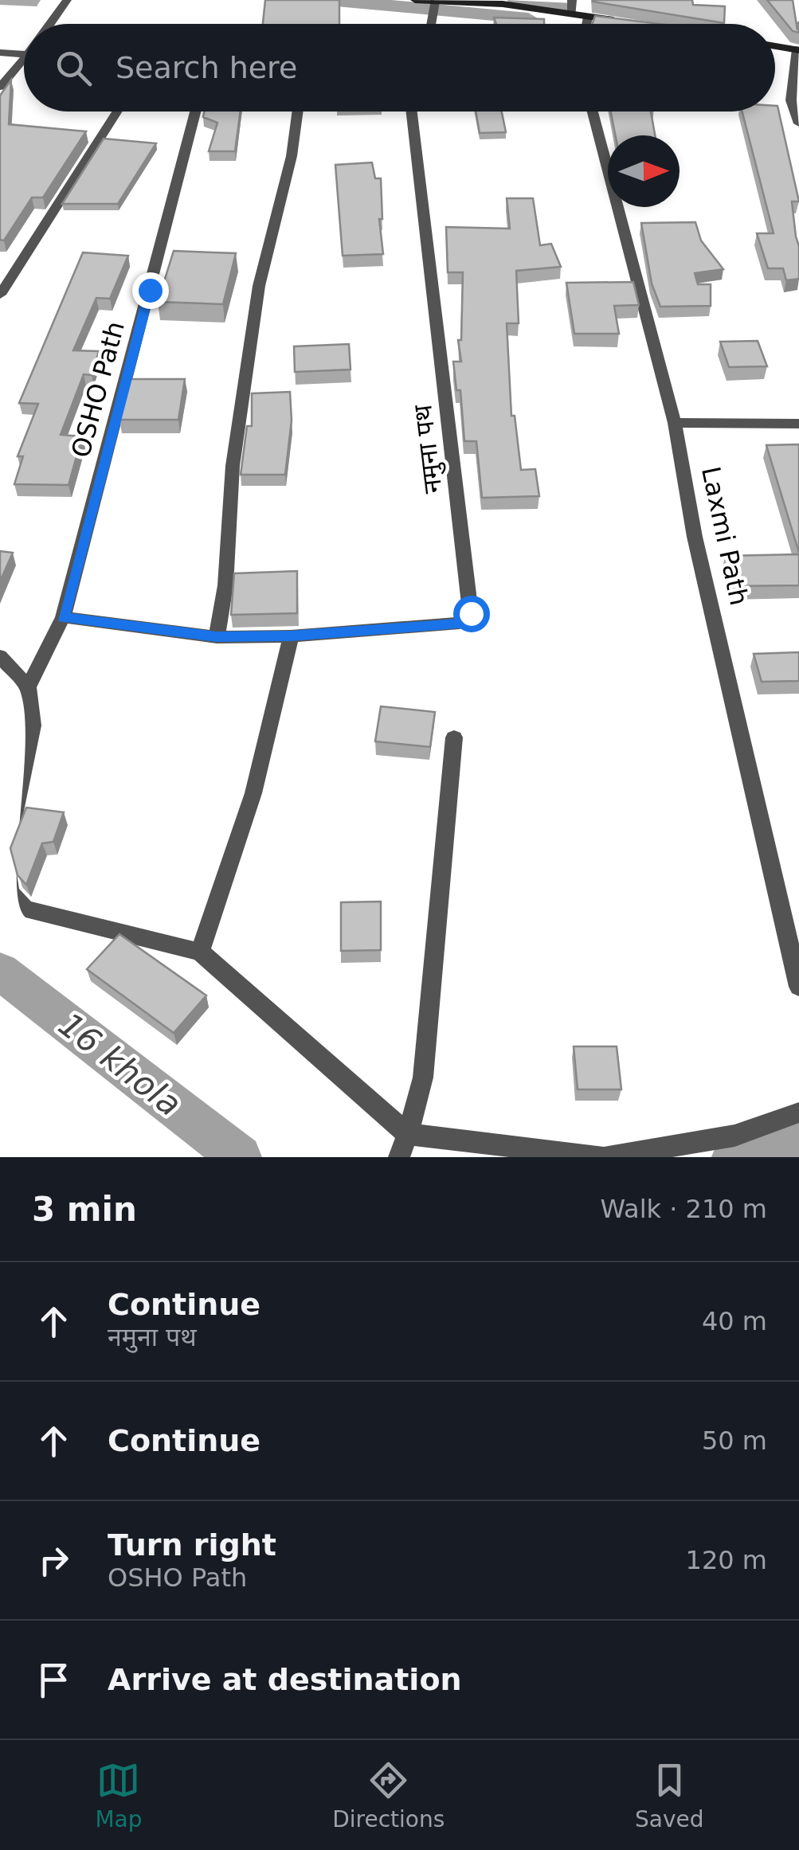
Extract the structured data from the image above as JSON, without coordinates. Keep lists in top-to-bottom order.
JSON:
{
  "streets": {
    "street": ["OSHO Path", "नमुना पथ", "Laxmi Path"]
  },
  "water": ["16 khola"],
  "north": "right",
  "page": {
    "search": "Search here",
    "heading": ["3 min", "Walk · 210 m"],
    "list": [
      ["Continue", "नमुना पथ", "40 m"],
      ["Continue", "50 m"],
      ["Turn right", "OSHO Path", "120 m"],
      "Arrive at destination"
    ],
    "nav": ["Map", "Directions", "Saved"]
  }
}
